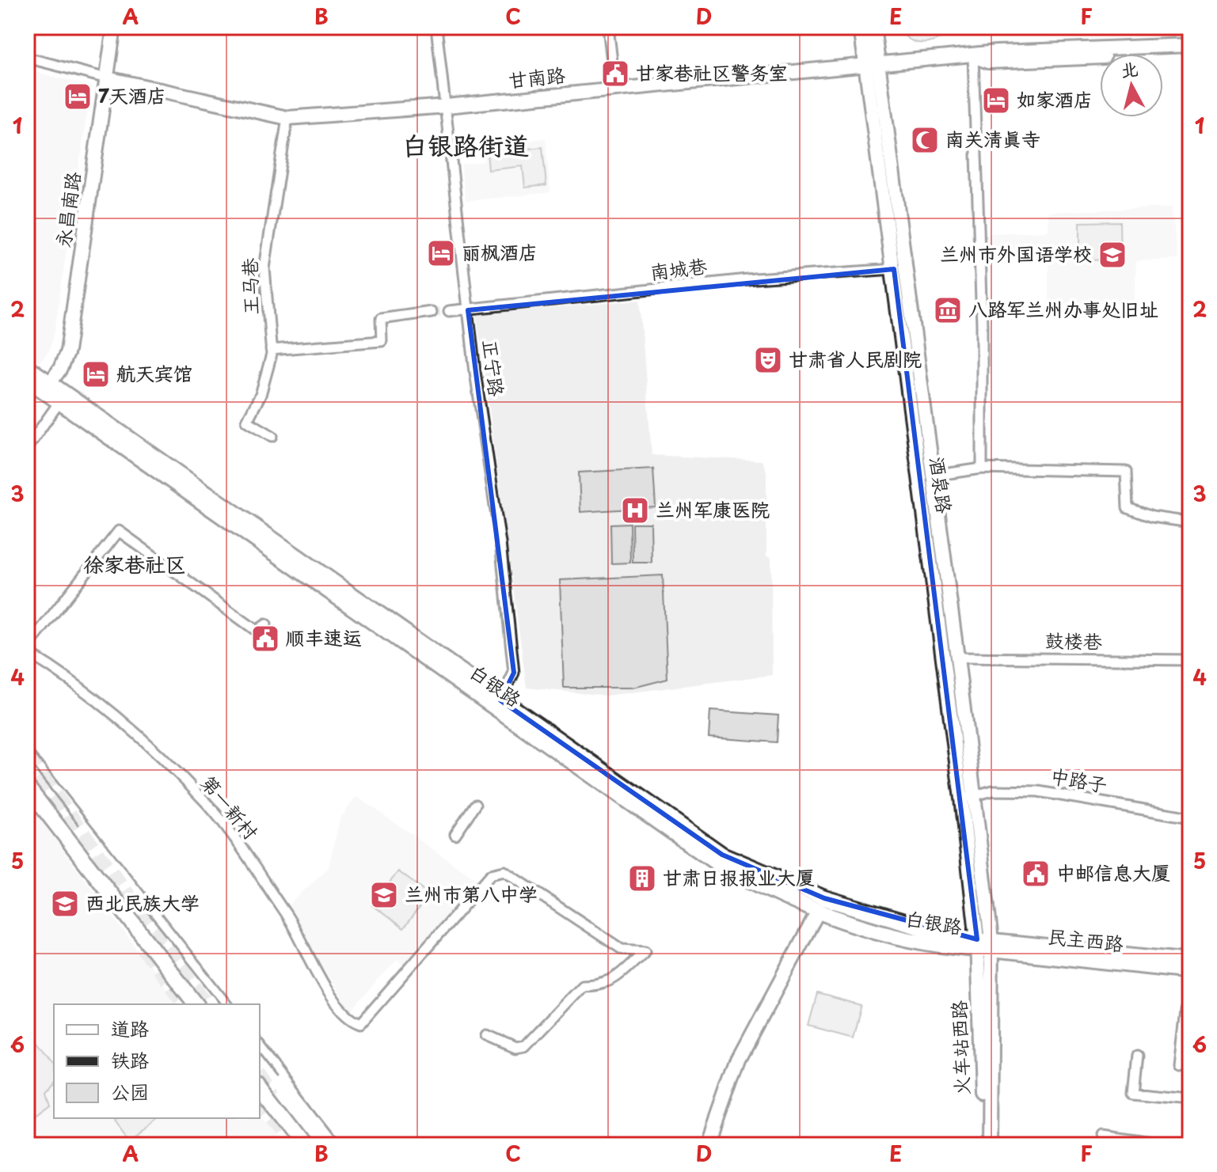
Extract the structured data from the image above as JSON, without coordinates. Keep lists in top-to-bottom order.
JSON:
{
  "streets": {
    "main road": [
      "甘南路",
      "永昌南路",
      "酒泉路",
      "白银路",
      "民主西路",
      "火车站西路"
    ],
    "street": [
      "南城巷",
      "王马巷",
      "正宁路",
      "鼓楼巷",
      "中路子",
      "第一新村"
    ]
  },
  "crossings": [
    ["甘南路", "永昌南路"],
    ["甘南路", "王马巷"],
    ["甘南路", "正宁路"],
    ["甘南路", "酒泉路"],
    ["永昌南路", "白银路"],
    ["南城巷", "正宁路"],
    ["南城巷", "酒泉路"],
    ["正宁路", "白银路"],
    ["酒泉路", "鼓楼巷"],
    ["酒泉路", "白银路"],
    ["酒泉路", "中路子"],
    ["酒泉路", "民主西路"],
    ["酒泉路", "火车站西路"],
    ["白银路", "民主西路"],
    ["白银路", "火车站西路"],
    ["民主西路", "火车站西路"]
  ],
  "districts": ["白银路街道", "徐家巷社区"],
  "places": {
    "public building": ["甘家巷社区警务室", "顺丰速运", "中邮信息大厦"],
    "hotel": [
      "7天酒店",
      "如家酒店",
      "丽枫酒店",
      "航天宾馆"
    ],
    "mosque": ["南关清真寺"],
    "school or university": ["兰州市外国语学校", "兰州市第八中学", "西北民族大学"],
    "museum": ["八路军兰州办事处旧址"],
    "theatre": ["甘肃省人民剧院"],
    "hospital": ["兰州军康医院"],
    "building": ["甘肃日报报业大厦"]
  },
  "legend": ["道路", "铁路", "公园"],
  "north": "top",
  "grid": {
    "columns": [
      "A",
      "B",
      "C",
      "D",
      "E",
      "F"
    ],
    "rows": [
      "1",
      "2",
      "3",
      "4",
      "5",
      "6"
    ]
  }
}
